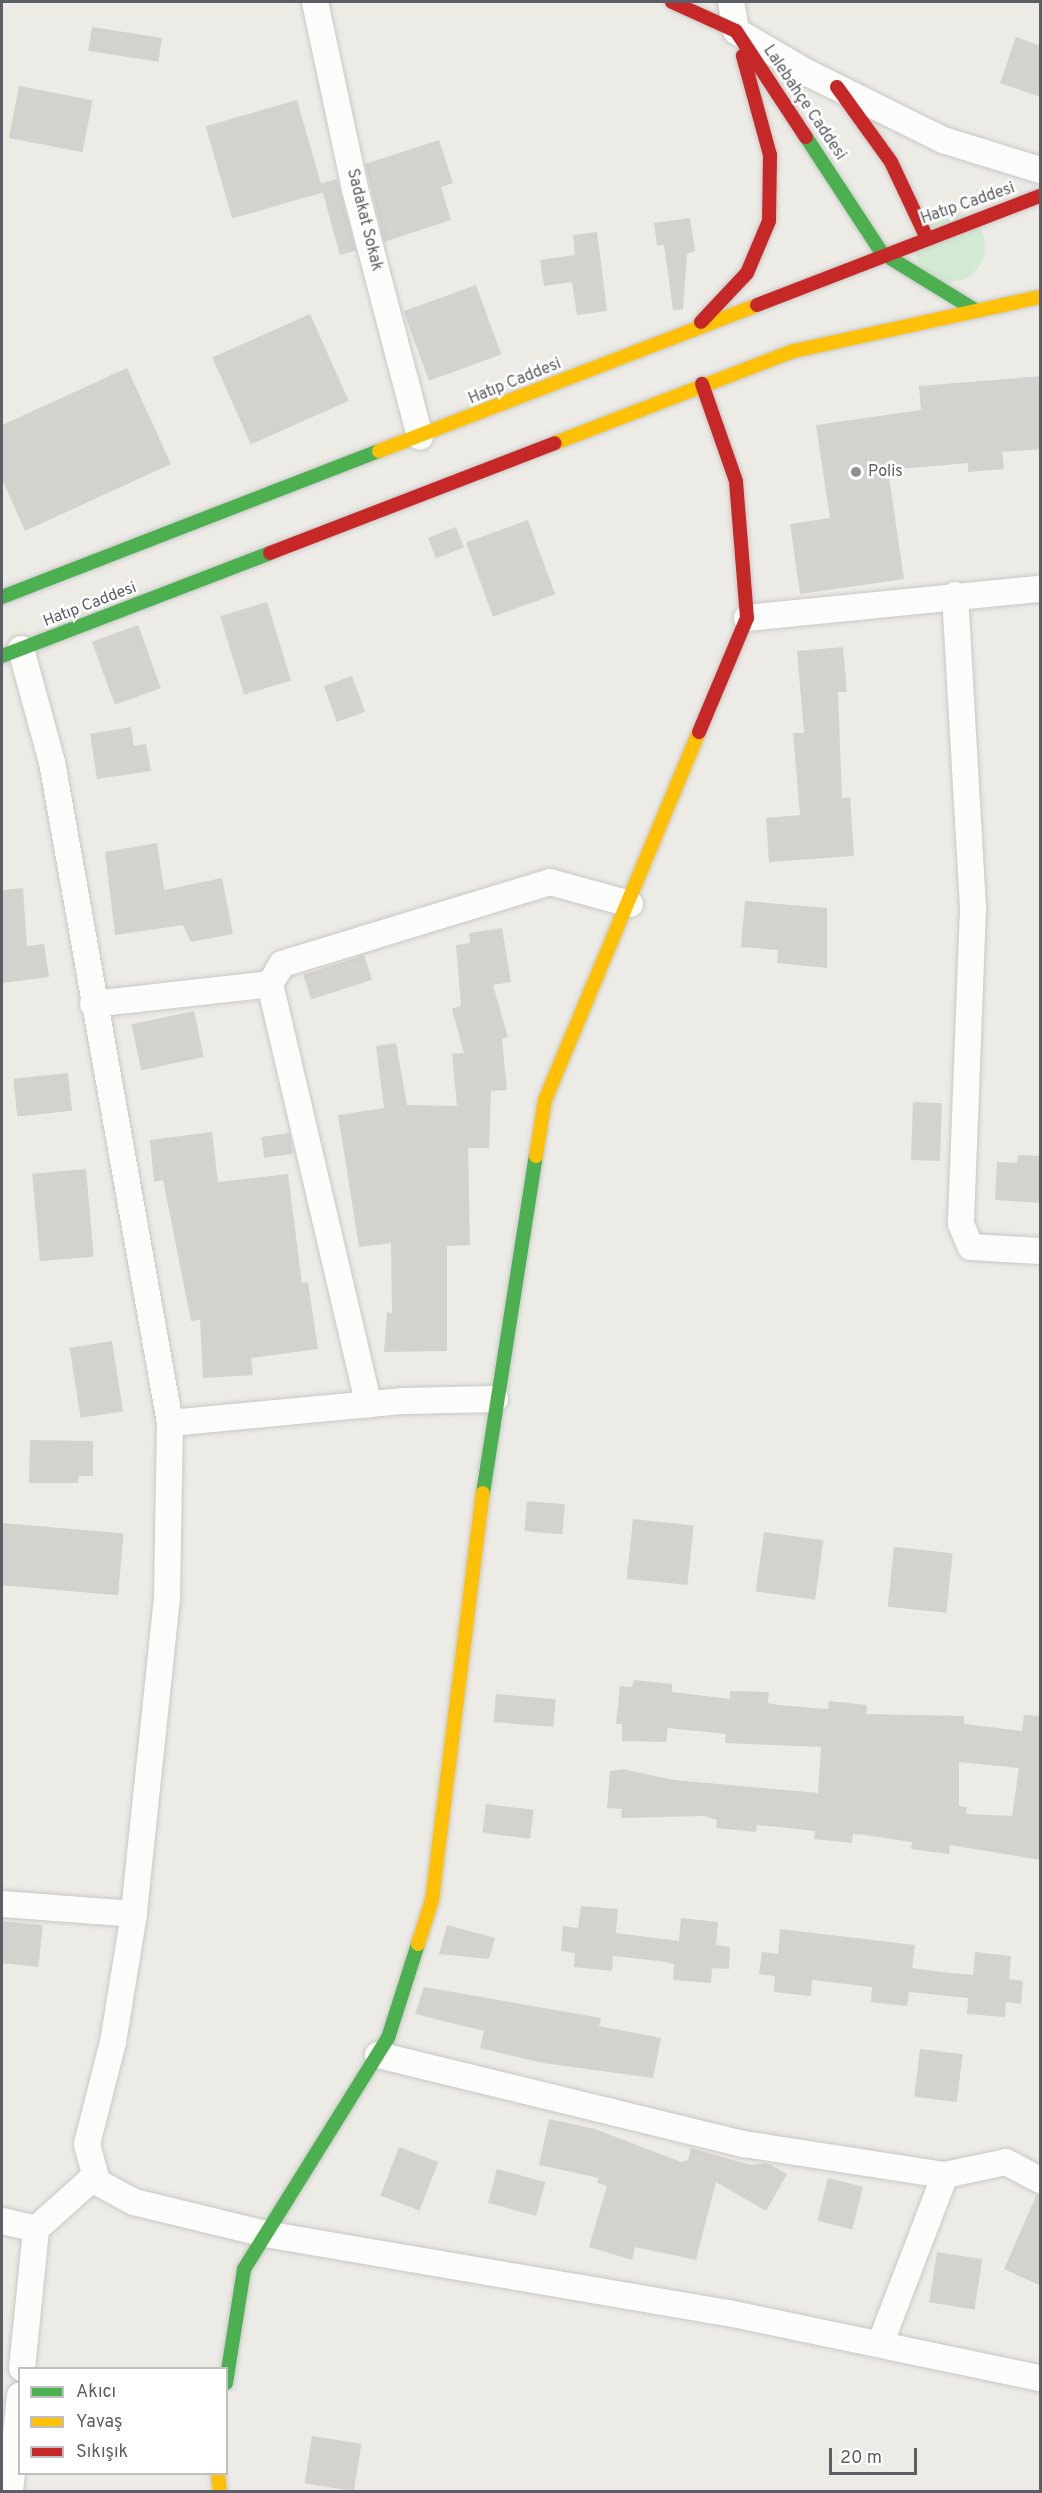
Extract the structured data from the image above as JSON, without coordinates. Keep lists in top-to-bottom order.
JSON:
{
  "streets": {
    "street": ["Lalebahçe Caddesi", "Hatıp Caddesi", "Sadakat Sokak"]
  },
  "crossings": [
    ["Lalebahçe Caddesi", "Hatıp Caddesi"],
    ["Hatıp Caddesi", "Sadakat Sokak"]
  ],
  "places": ["Polis"],
  "legend": ["Akıcı", "Yavaş", "Sıkışık"],
  "scale_bar": "20 m"
}
